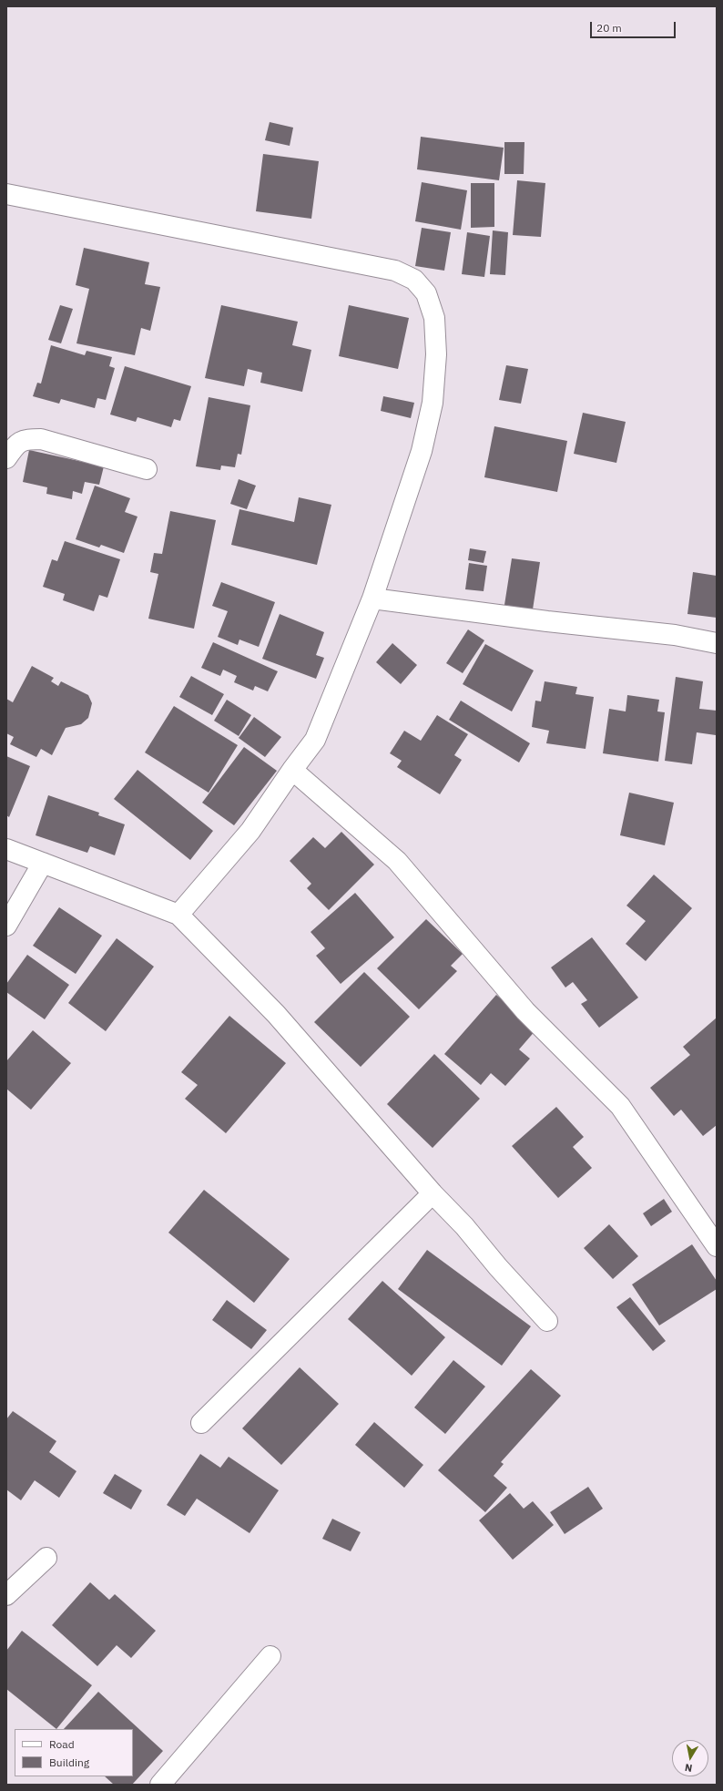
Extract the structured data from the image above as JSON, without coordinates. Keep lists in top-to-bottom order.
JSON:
{
  "legend": ["Road", "Building"],
  "scale_bar": "20 m",
  "north": "bottom"
}
